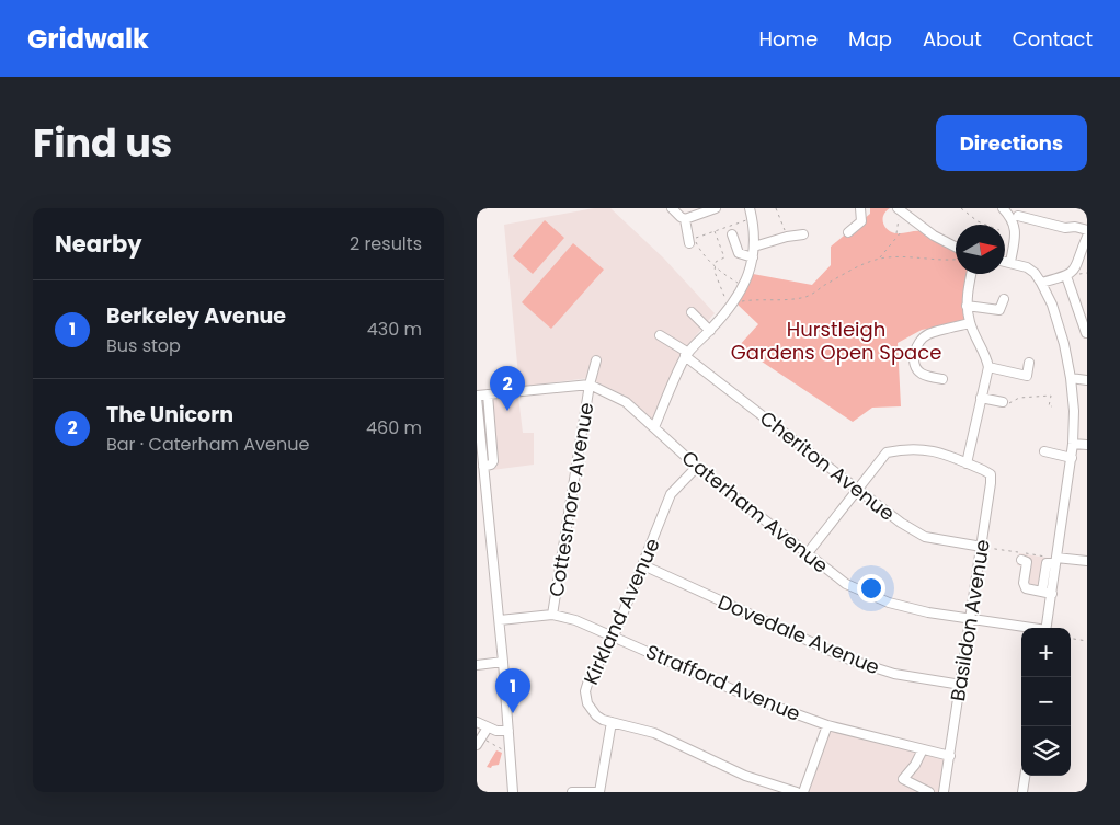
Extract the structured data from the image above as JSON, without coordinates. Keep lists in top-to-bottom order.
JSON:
{
  "streets": {
    "street": [
      "Cheriton Avenue",
      "Cottesmore Avenue",
      "Caterham Avenue",
      "Kirkland Avenue",
      "Basildon Avenue",
      "Dovedale Avenue",
      "Strafford Avenue"
    ]
  },
  "crossings": [
    ["Cheriton Avenue", "Basildon Avenue"],
    ["Cottesmore Avenue", "Caterham Avenue"],
    ["Cottesmore Avenue", "Strafford Avenue"],
    ["Caterham Avenue", "Kirkland Avenue"],
    ["Caterham Avenue", "Basildon Avenue"],
    ["Kirkland Avenue", "Dovedale Avenue"],
    ["Kirkland Avenue", "Strafford Avenue"],
    ["Basildon Avenue", "Dovedale Avenue"],
    ["Basildon Avenue", "Strafford Avenue"]
  ],
  "parks": ["Hurstleigh Gardens Open Space"],
  "north": "right",
  "page": {
    "header": "Gridwalk",
    "nav": [
      "Home",
      "Map",
      "About",
      "Contact"
    ],
    "title": "Find us",
    "buttons": "Directions",
    "heading": ["Nearby", "2 results"],
    "list": [
      {
        "mark": "1",
        "name": "Berkeley Avenue",
        "note": "Bus stop",
        "value": "430 m"
      },
      {
        "mark": "2",
        "name": "The Unicorn",
        "note": "Bar · Caterham Avenue",
        "value": "460 m"
      }
    ],
    "pins": ["2", "1"],
    "map_buttons": ["+", "−"]
  }
}
